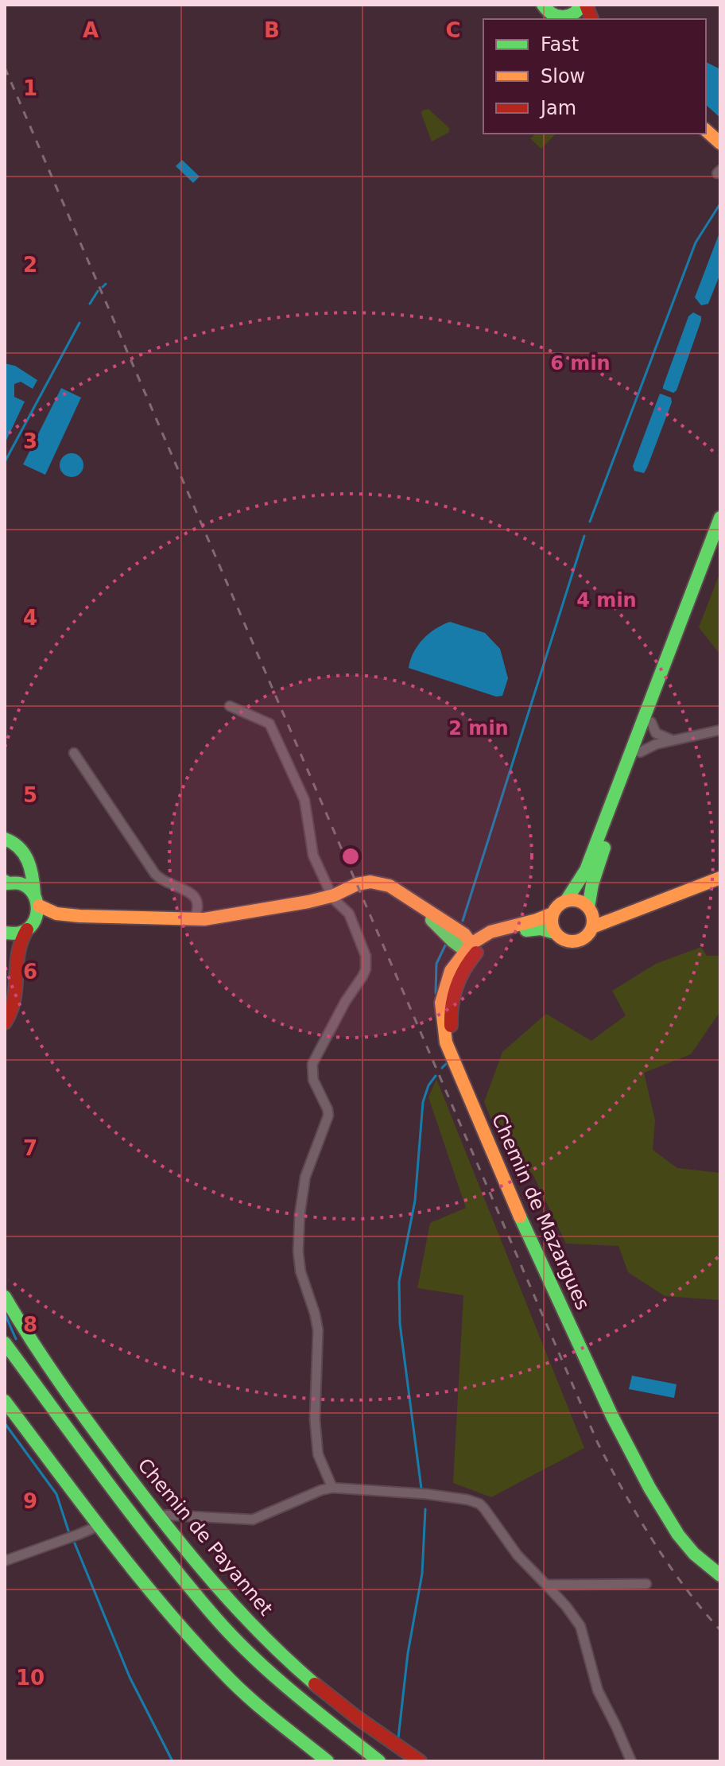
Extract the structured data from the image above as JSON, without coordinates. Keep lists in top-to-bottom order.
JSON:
{
  "streets": {
    "main road": ["Chemin de Mazargues", "Chemin de Payannet"]
  },
  "legend": ["Fast", "Slow", "Jam"],
  "grid": {
    "columns": ["A", "B", "C"],
    "rows": [
      "1",
      "2",
      "3",
      "4",
      "5",
      "6",
      "7",
      "8",
      "9",
      "10"
    ]
  },
  "rings": ["6 min", "4 min", "2 min"]
}
